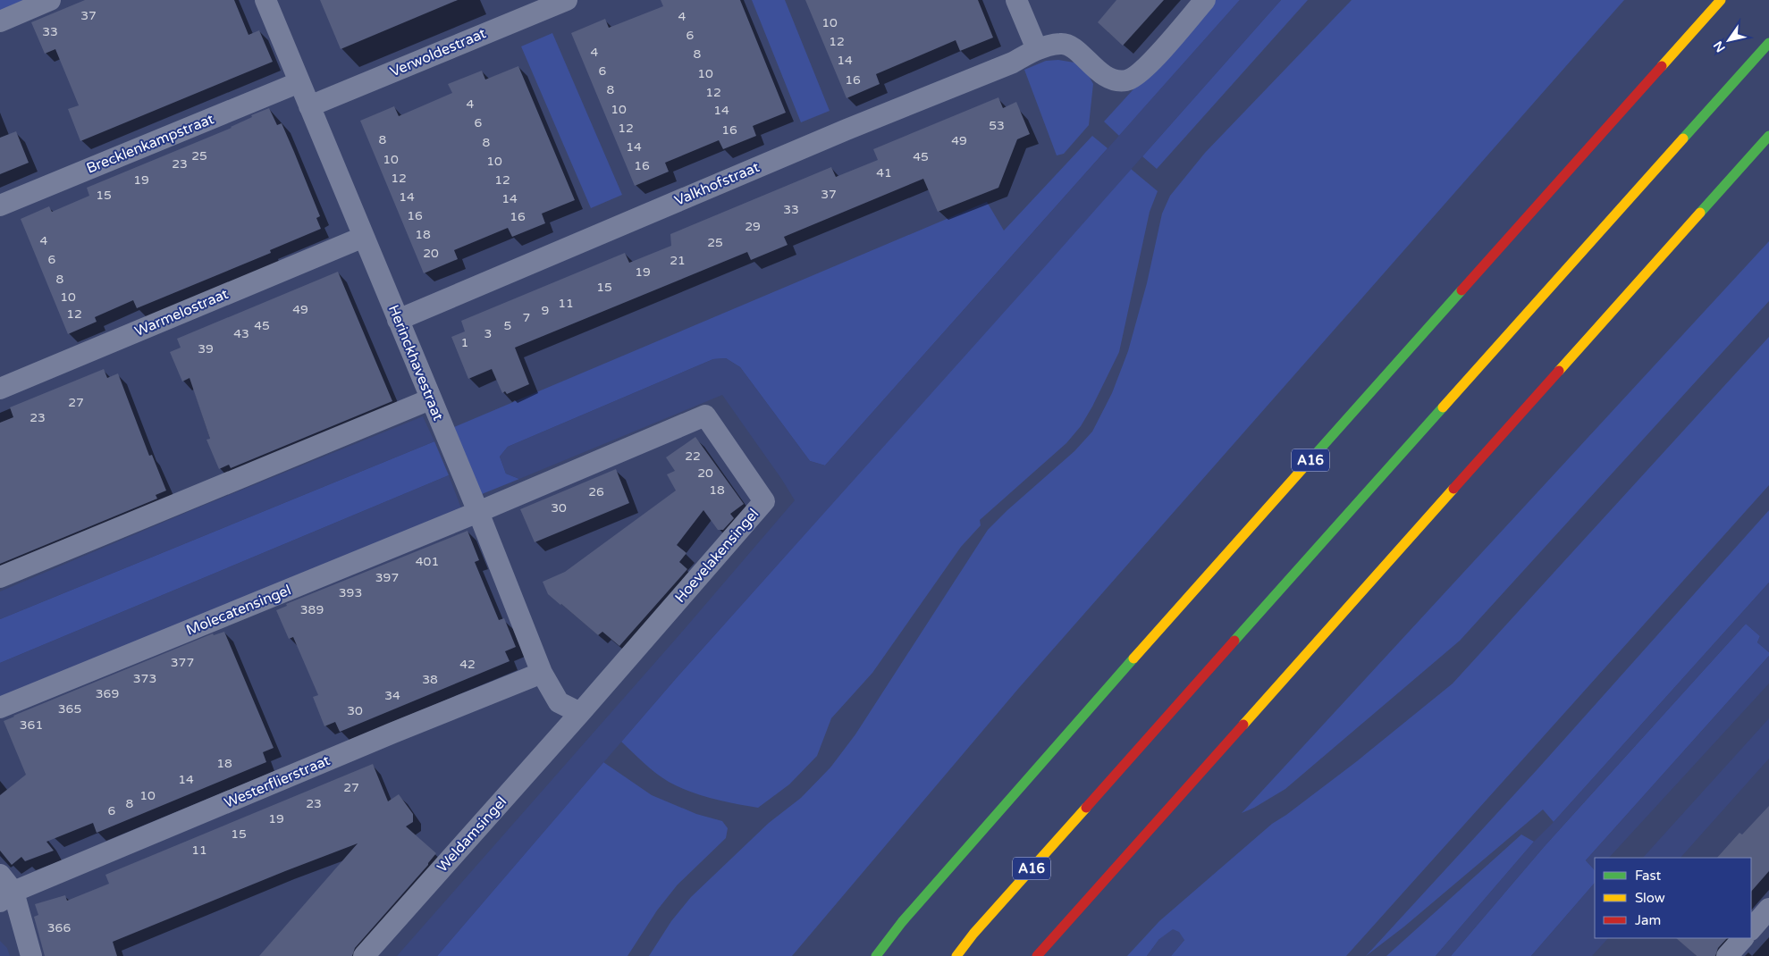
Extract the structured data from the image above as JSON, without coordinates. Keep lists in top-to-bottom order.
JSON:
{
  "streets": {
    "highway": ["A16"],
    "street": [
      "Verwoldestraat",
      "Brecklenkampstraat",
      "Valkhofstraat",
      "Warmelostraat",
      "Herinckhavestraat",
      "Hoevelakensingel",
      "Molecatensingel",
      "Westerflierstraat",
      "Weldamsingel"
    ]
  },
  "crossings": [
    ["Verwoldestraat", "Herinckhavestraat"],
    ["Brecklenkampstraat", "Herinckhavestraat"],
    ["Valkhofstraat", "Herinckhavestraat"],
    ["Warmelostraat", "Herinckhavestraat"],
    ["Herinckhavestraat", "Hoevelakensingel"],
    ["Herinckhavestraat", "Molecatensingel"],
    ["Herinckhavestraat", "Westerflierstraat"],
    ["Herinckhavestraat", "Weldamsingel"],
    ["Hoevelakensingel", "Molecatensingel"],
    ["Hoevelakensingel", "Weldamsingel"]
  ],
  "house_numbers": [
    "37",
    "4",
    "10",
    "33",
    "6",
    "12",
    "4",
    "8",
    "14",
    "6",
    "10",
    "16",
    "8",
    "12",
    "4",
    "10",
    "14",
    "6",
    "53",
    "12",
    "16",
    "8",
    "49",
    "8",
    "14",
    "25",
    "45",
    "10",
    "10",
    "23",
    "16",
    "41",
    "12",
    "19",
    "12",
    "37",
    "15",
    "14",
    "14",
    "33",
    "16",
    "16",
    "29",
    "18",
    "4",
    "25",
    "20",
    "6",
    "21",
    "19",
    "8",
    "15",
    "10",
    "11",
    "49",
    "9",
    "12",
    "7",
    "45",
    "5",
    "43",
    "3",
    "1",
    "39",
    "27",
    "23",
    "22",
    "20",
    "18",
    "26",
    "30",
    "401",
    "397",
    "393",
    "389",
    "377",
    "42",
    "373",
    "38",
    "369",
    "34",
    "365",
    "30",
    "361",
    "18",
    "14",
    "27",
    "10",
    "8",
    "23",
    "6",
    "19",
    "15",
    "11",
    "366"
  ],
  "legend": ["Fast", "Slow", "Jam"],
  "north": "bottom left"
}
